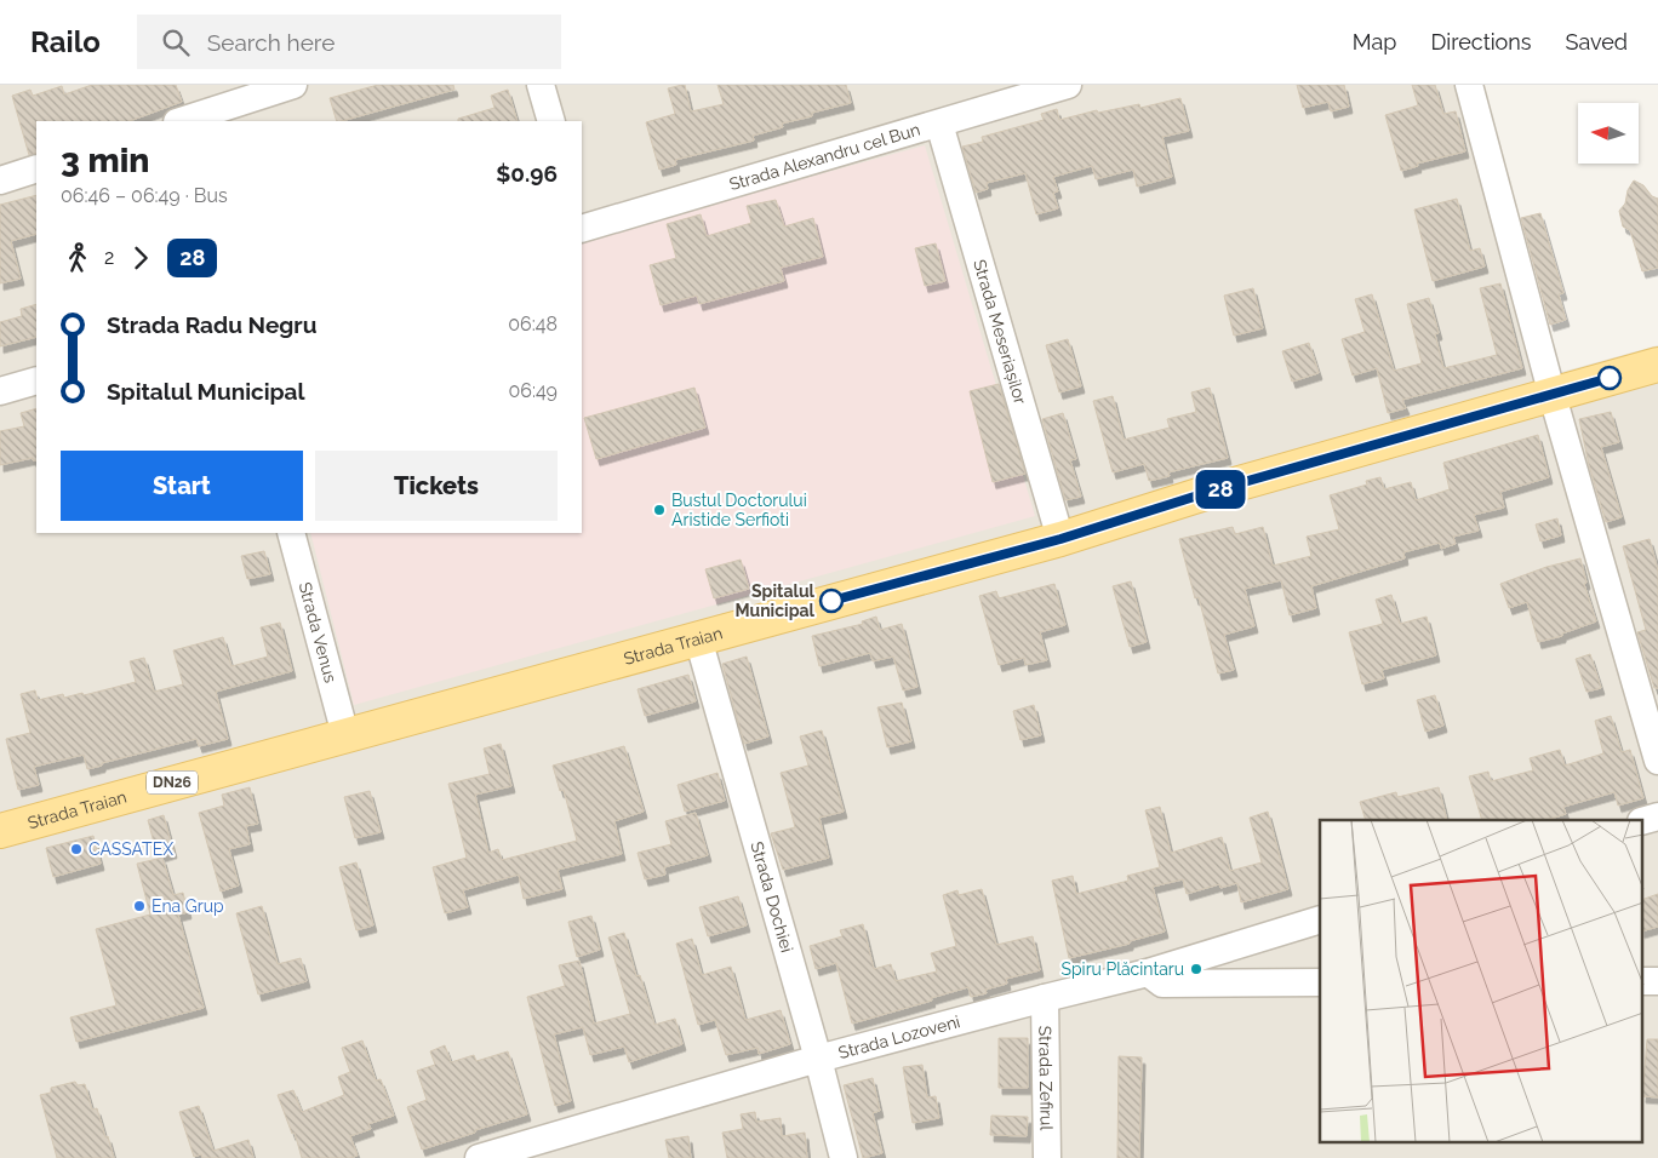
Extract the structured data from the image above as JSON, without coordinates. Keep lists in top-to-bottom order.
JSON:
{
  "streets": {
    "main road": ["Strada Traian", "DN26"],
    "street": [
      "Strada Alexandru cel Bun",
      "Strada Meseriașilor",
      "Strada Venus",
      "Strada Dochiei",
      "Strada Lozoveni",
      "Strada Zefirul"
    ]
  },
  "crossings": [
    ["Strada Alexandru cel Bun", "Strada Meseriașilor"],
    ["Strada Meseriașilor", "Strada Traian"],
    ["Strada Venus", "Strada Traian"],
    ["Strada Traian", "Strada Dochiei"],
    ["Strada Dochiei", "Strada Lozoveni"],
    ["Strada Lozoveni", "Strada Zefirul"]
  ],
  "places": [
    "Bustul Doctorului Aristide Serfioti",
    "Spitalul Municipal",
    "CASSATEX",
    "Ena Grup",
    "Spiru Plăcintaru"
  ],
  "lines": ["bus line 28"],
  "north": "left",
  "page": {
    "header": "Railo",
    "search": "Search here",
    "nav": ["Map", "Directions", "Saved"],
    "on_map": "28",
    "heading": ["3 min", "06:46 – 06:49 · Bus", "$0.96"],
    "legs": ["2", "28"],
    "list": [
      {
        "name": "Strada Radu Negru",
        "value": "06:48"
      },
      {
        "name": "Spitalul Municipal",
        "value": "06:49"
      }
    ],
    "buttons": ["Start", "Tickets"]
  }
}
